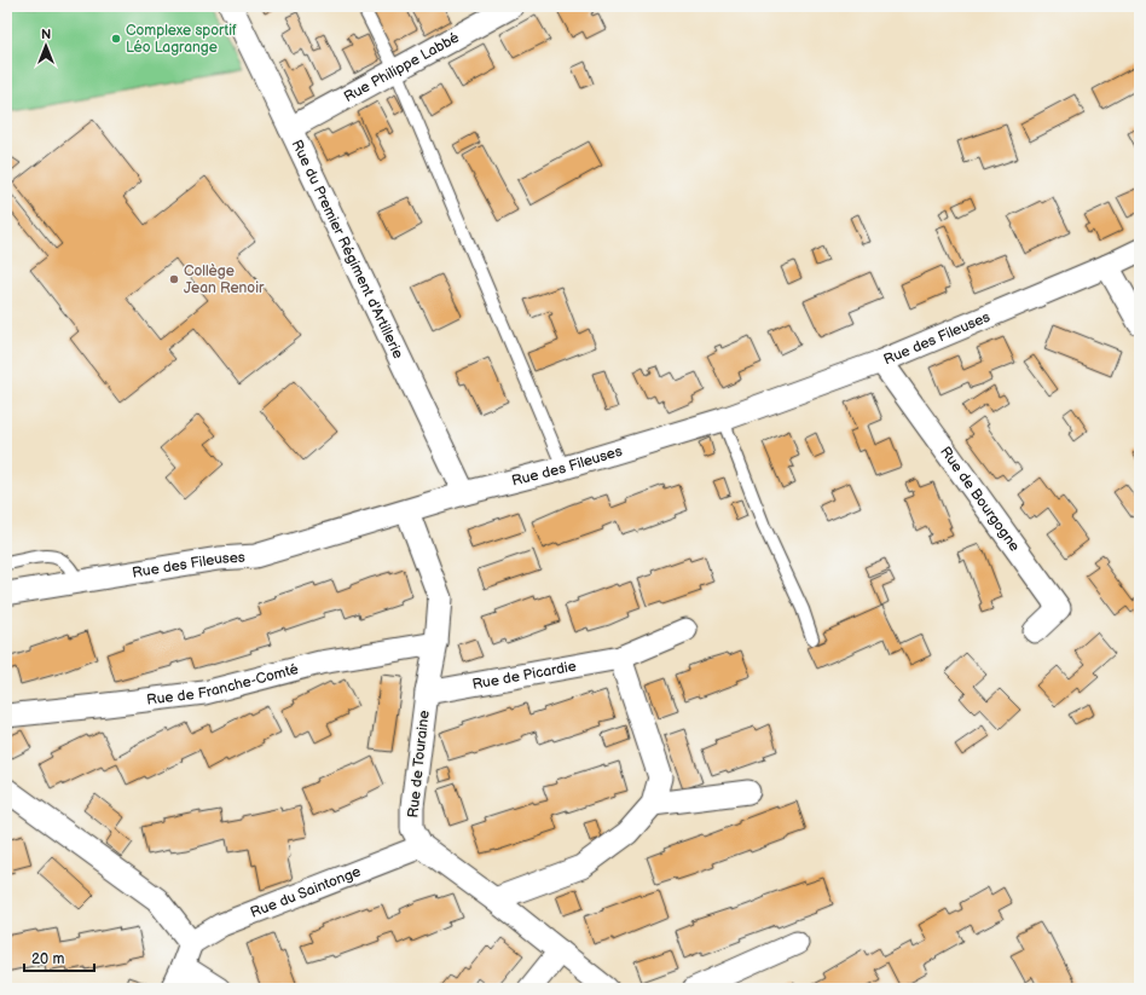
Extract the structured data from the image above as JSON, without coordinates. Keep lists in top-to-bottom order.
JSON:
{
  "streets": {
    "street": [
      "Rue Philippe Labbé",
      "Rue du Premier Régiment d'Artillerie",
      "Rue des Fileuses",
      "Rue de Bourgogne",
      "Rue de Picardie",
      "Rue de Franche-Comté",
      "Rue de Touraine",
      "Rue du Saintonge"
    ]
  },
  "crossings": [
    ["Rue Philippe Labbé", "Rue du Premier Régiment d'Artillerie"],
    ["Rue du Premier Régiment d'Artillerie", "Rue des Fileuses"],
    ["Rue des Fileuses", "Rue de Bourgogne"],
    ["Rue des Fileuses", "Rue de Touraine"],
    ["Rue de Picardie", "Rue de Touraine"],
    ["Rue de Franche-Comté", "Rue de Touraine"],
    ["Rue de Touraine", "Rue du Saintonge"]
  ],
  "places": ["Complexe sportif Léo Lagrange", "Collège Jean Renoir"],
  "scale_bar": "20 m",
  "north": "top"
}
